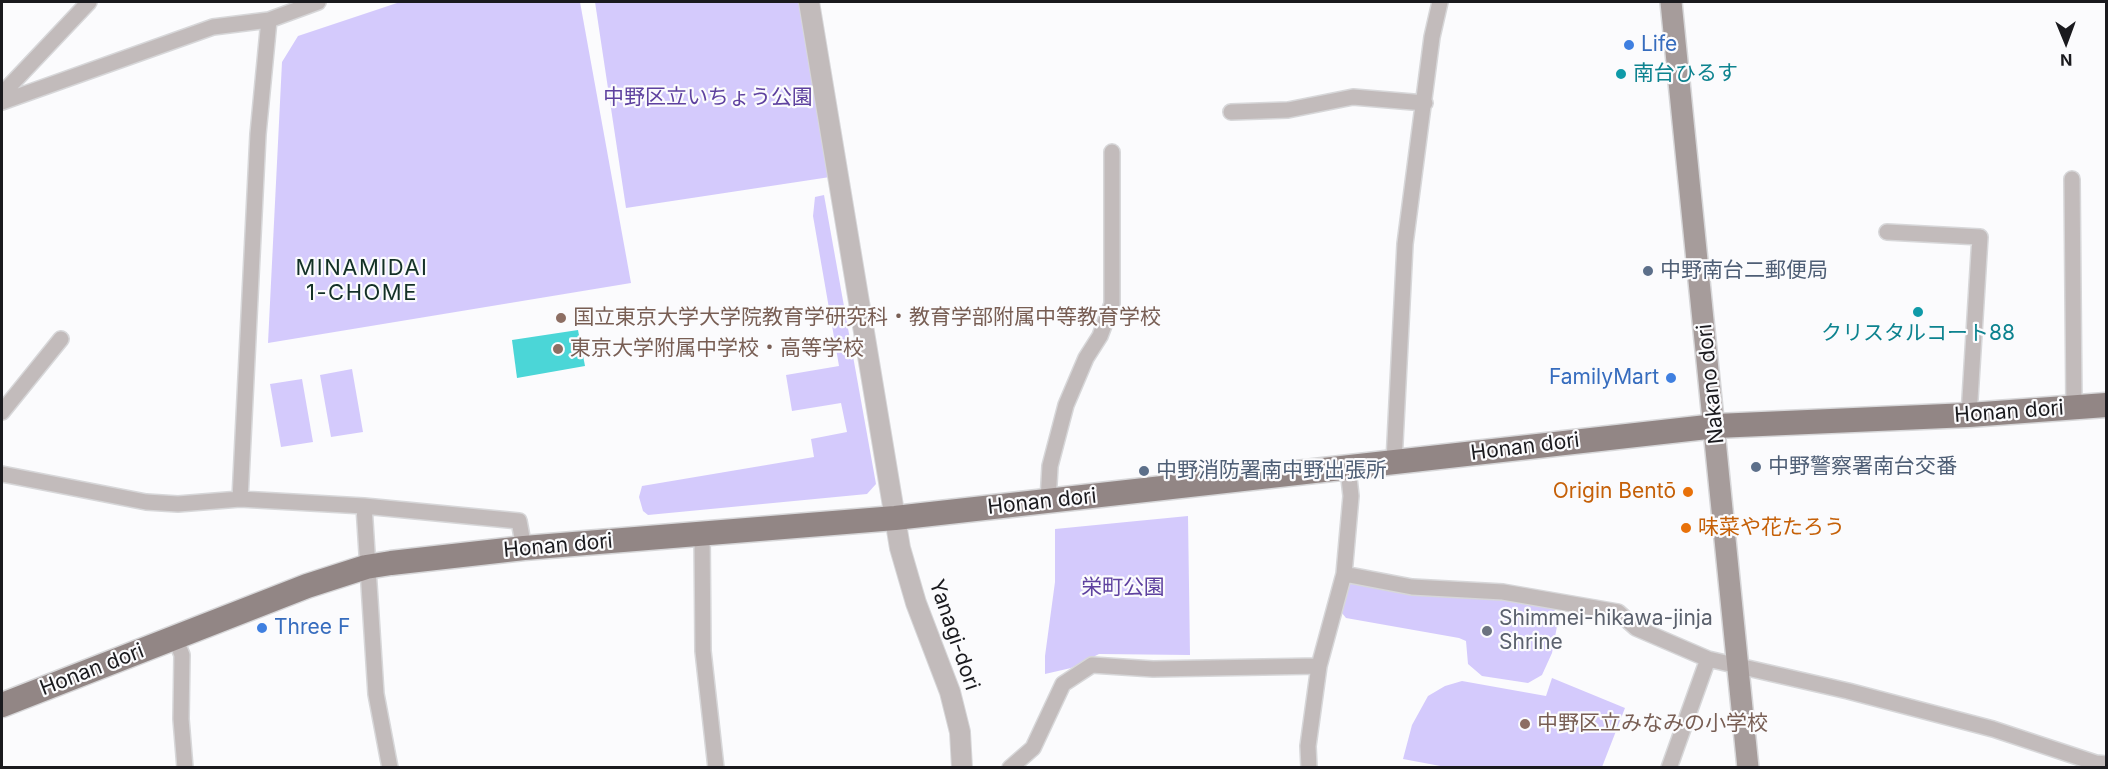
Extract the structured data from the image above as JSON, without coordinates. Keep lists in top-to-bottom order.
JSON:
{
  "streets": {
    "main road": ["Nakano dori", "Honan dori"],
    "street": ["Yanagi-dori"]
  },
  "crossings": [
    ["Nakano dori", "Honan dori"],
    ["Honan dori", "Yanagi-dori"]
  ],
  "districts": ["MINAMIDAI 1-CHOME"],
  "parks": ["中野区立いちょう公園", "栄町公園"],
  "places": [
    "Life",
    "南台ひるす",
    "中野南台二郵便局",
    "クリスタルコート88",
    "国立東京大学大学院教育学研究科・教育学部附属中等教育学校",
    "東京大学附属中学校・高等学校",
    "FamilyMart",
    "中野警察署南台交番",
    "中野消防署南中野出張所",
    "Origin Bentō",
    "味菜や花たろう",
    "Three F",
    "Shimmei-hikawa-jinja Shrine",
    "中野区立みなみの小学校"
  ],
  "north": "bottom"
}
